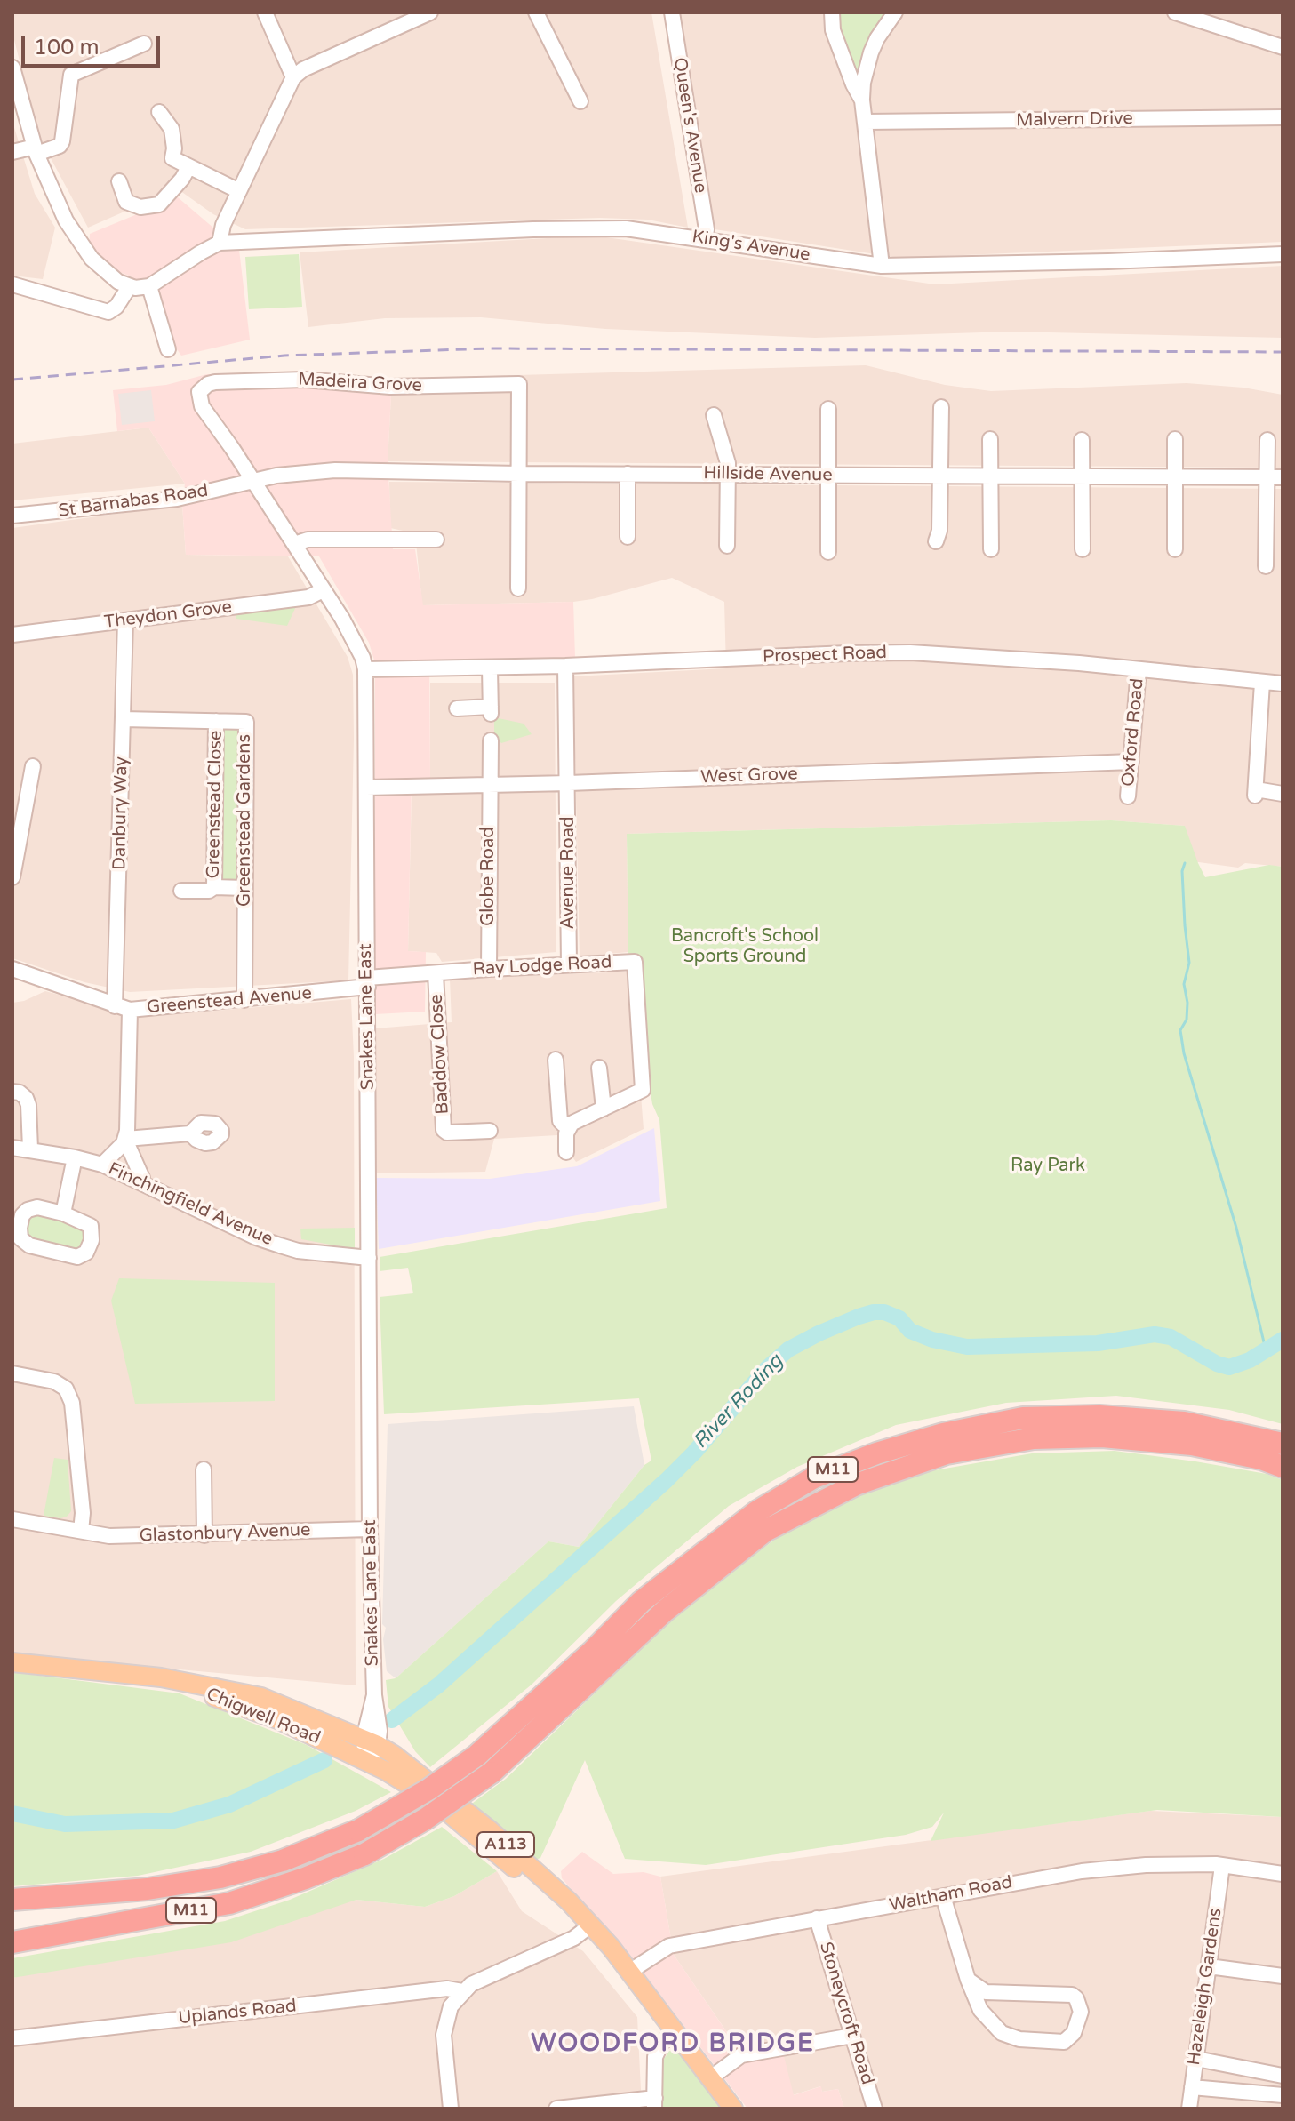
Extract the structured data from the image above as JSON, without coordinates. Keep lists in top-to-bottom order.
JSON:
{
  "streets": {
    "highway": ["M11"],
    "main road": ["Chigwell Road", "A113"],
    "street": [
      "Malvern Drive",
      "Queen's Avenue",
      "King's Avenue",
      "Madeira Grove",
      "Hillside Avenue",
      "St Barnabas Road",
      "Theydon Grove",
      "Prospect Road",
      "Oxford Road",
      "West Grove",
      "Greenstead Close",
      "Danbury Way",
      "Greenstead Gardens",
      "Avenue Road",
      "Globe Road",
      "Ray Lodge Road",
      "Greenstead Avenue",
      "Snakes Lane East",
      "Baddow Close",
      "Finchingfield Avenue",
      "Glastonbury Avenue",
      "Waltham Road",
      "Hazeleigh Gardens",
      "Uplands Road",
      "Stoneycroft Road"
    ]
  },
  "crossings": [
    ["Queen's Avenue", "King's Avenue"],
    ["Madeira Grove", "Hillside Avenue"],
    ["Madeira Grove", "Snakes Lane East"],
    ["Hillside Avenue", "St Barnabas Road"],
    ["Hillside Avenue", "Snakes Lane East"],
    ["St Barnabas Road", "Snakes Lane East"],
    ["Theydon Grove", "Danbury Way"],
    ["Theydon Grove", "Snakes Lane East"],
    ["Prospect Road", "Oxford Road"],
    ["Prospect Road", "Avenue Road"],
    ["Prospect Road", "Snakes Lane East"],
    ["Oxford Road", "West Grove"],
    ["West Grove", "Avenue Road"],
    ["West Grove", "Globe Road"],
    ["West Grove", "Snakes Lane East"],
    ["Greenstead Close", "Greenstead Gardens"],
    ["Danbury Way", "Greenstead Gardens"],
    ["Danbury Way", "Greenstead Avenue"],
    ["Greenstead Gardens", "Greenstead Avenue"],
    ["Avenue Road", "Ray Lodge Road"],
    ["Globe Road", "Ray Lodge Road"],
    ["Ray Lodge Road", "Greenstead Avenue"],
    ["Ray Lodge Road", "Snakes Lane East"],
    ["Ray Lodge Road", "Baddow Close"],
    ["Greenstead Avenue", "Snakes Lane East"],
    ["Snakes Lane East", "Finchingfield Avenue"],
    ["Snakes Lane East", "Glastonbury Avenue"],
    ["Snakes Lane East", "Chigwell Road"],
    ["Chigwell Road", "Waltham Road"],
    ["Waltham Road", "Hazeleigh Gardens"],
    ["Waltham Road", "Stoneycroft Road"]
  ],
  "districts": ["WOODFORD BRIDGE"],
  "water": ["River Roding"],
  "parks": ["Bancroft's School Sports Ground", "Ray Park"],
  "scale_bar": "100 m"
}
